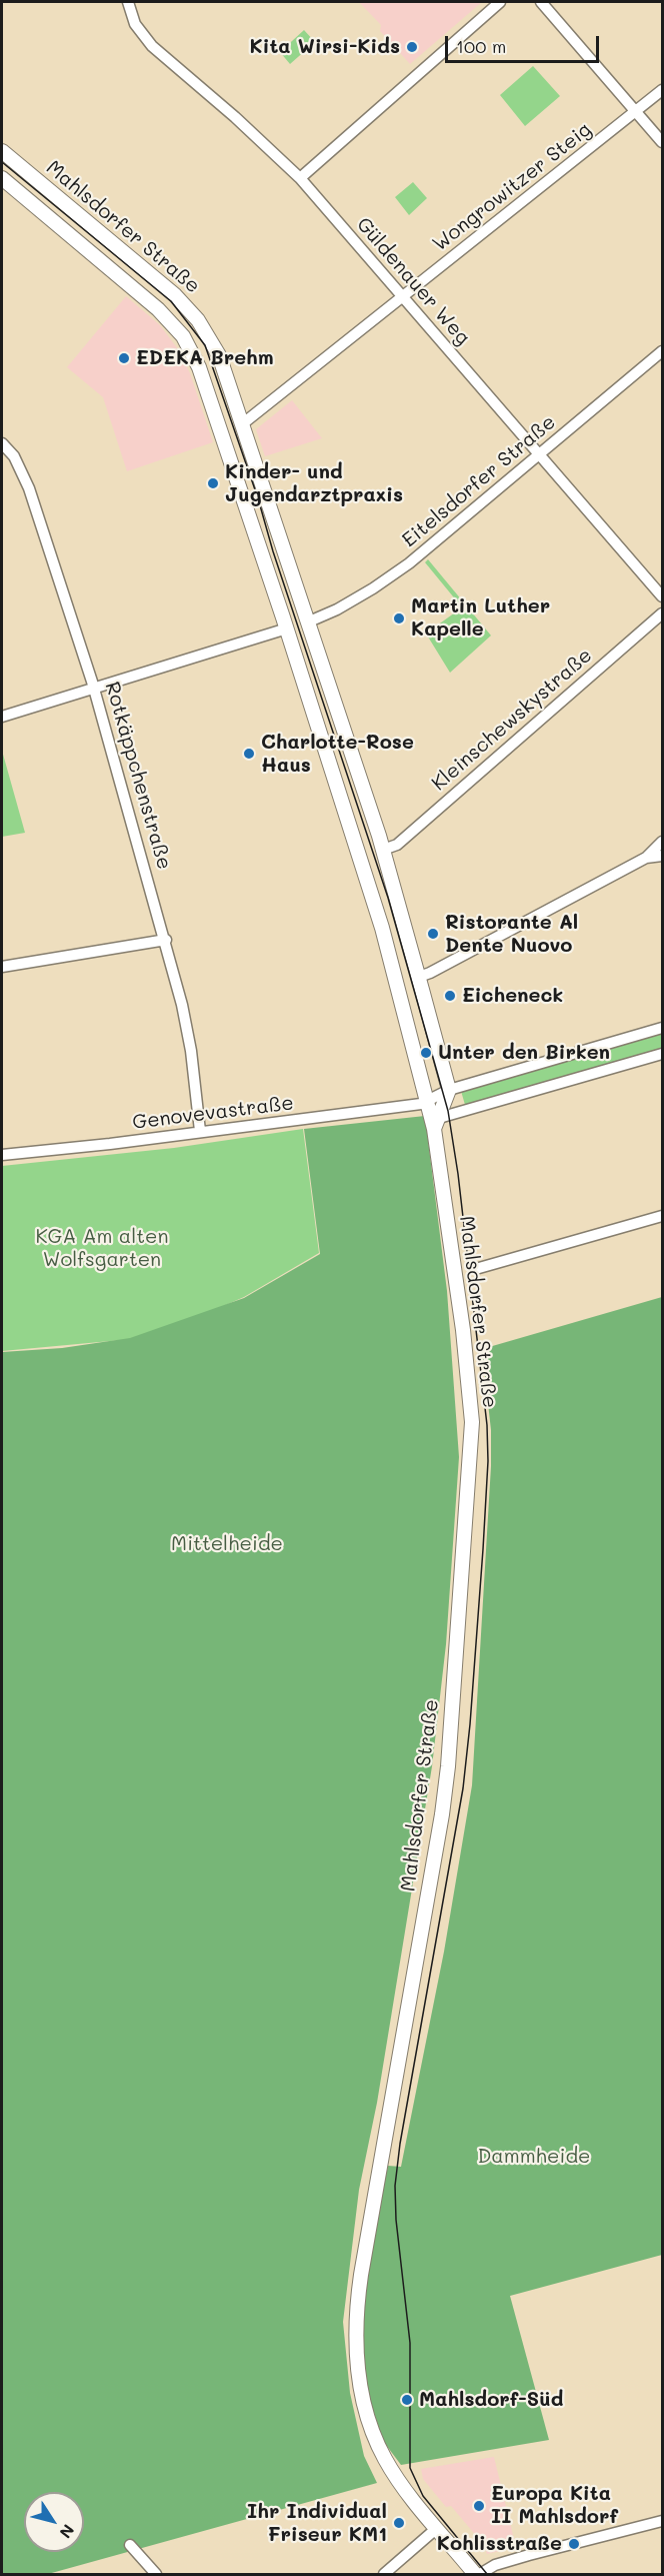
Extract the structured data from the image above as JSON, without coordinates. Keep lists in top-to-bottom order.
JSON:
{
  "streets": {
    "main road": ["Mahlsdorfer Straße"],
    "street": [
      "Wongrowitzer Steig",
      "Güldenauer Weg",
      "Eitelsdorfer Straße",
      "Kleinschewskystraße",
      "Rotkäppchenstraße",
      "Genovevastraße"
    ]
  },
  "crossings": [
    ["Wongrowitzer Steig", "Mahlsdorfer Straße"],
    ["Wongrowitzer Steig", "Güldenauer Weg"],
    ["Mahlsdorfer Straße", "Eitelsdorfer Straße"],
    ["Mahlsdorfer Straße", "Kleinschewskystraße"],
    ["Mahlsdorfer Straße", "Genovevastraße"],
    ["Güldenauer Weg", "Eitelsdorfer Straße"],
    ["Rotkäppchenstraße", "Genovevastraße"]
  ],
  "parks": ["KGA Am alten Wolfsgarten", "Mittelheide", "Dammheide"],
  "places": [
    "Kita Wirsi-Kids",
    "EDEKA Brehm",
    "Kinder- und Jugendarztpraxis",
    "Martin Luther Kapelle",
    "Charlotte-Rose Haus",
    "Ristorante Al Dente Nuovo",
    "Eicheneck",
    "Unter den Birken",
    "Mahlsdorf-Süd",
    "Europa Kita II Mahlsdorf",
    "Ihr Individual Friseur KM1",
    "Kohlisstraße"
  ],
  "scale_bar": "100 m",
  "north": "bottom right"
}
